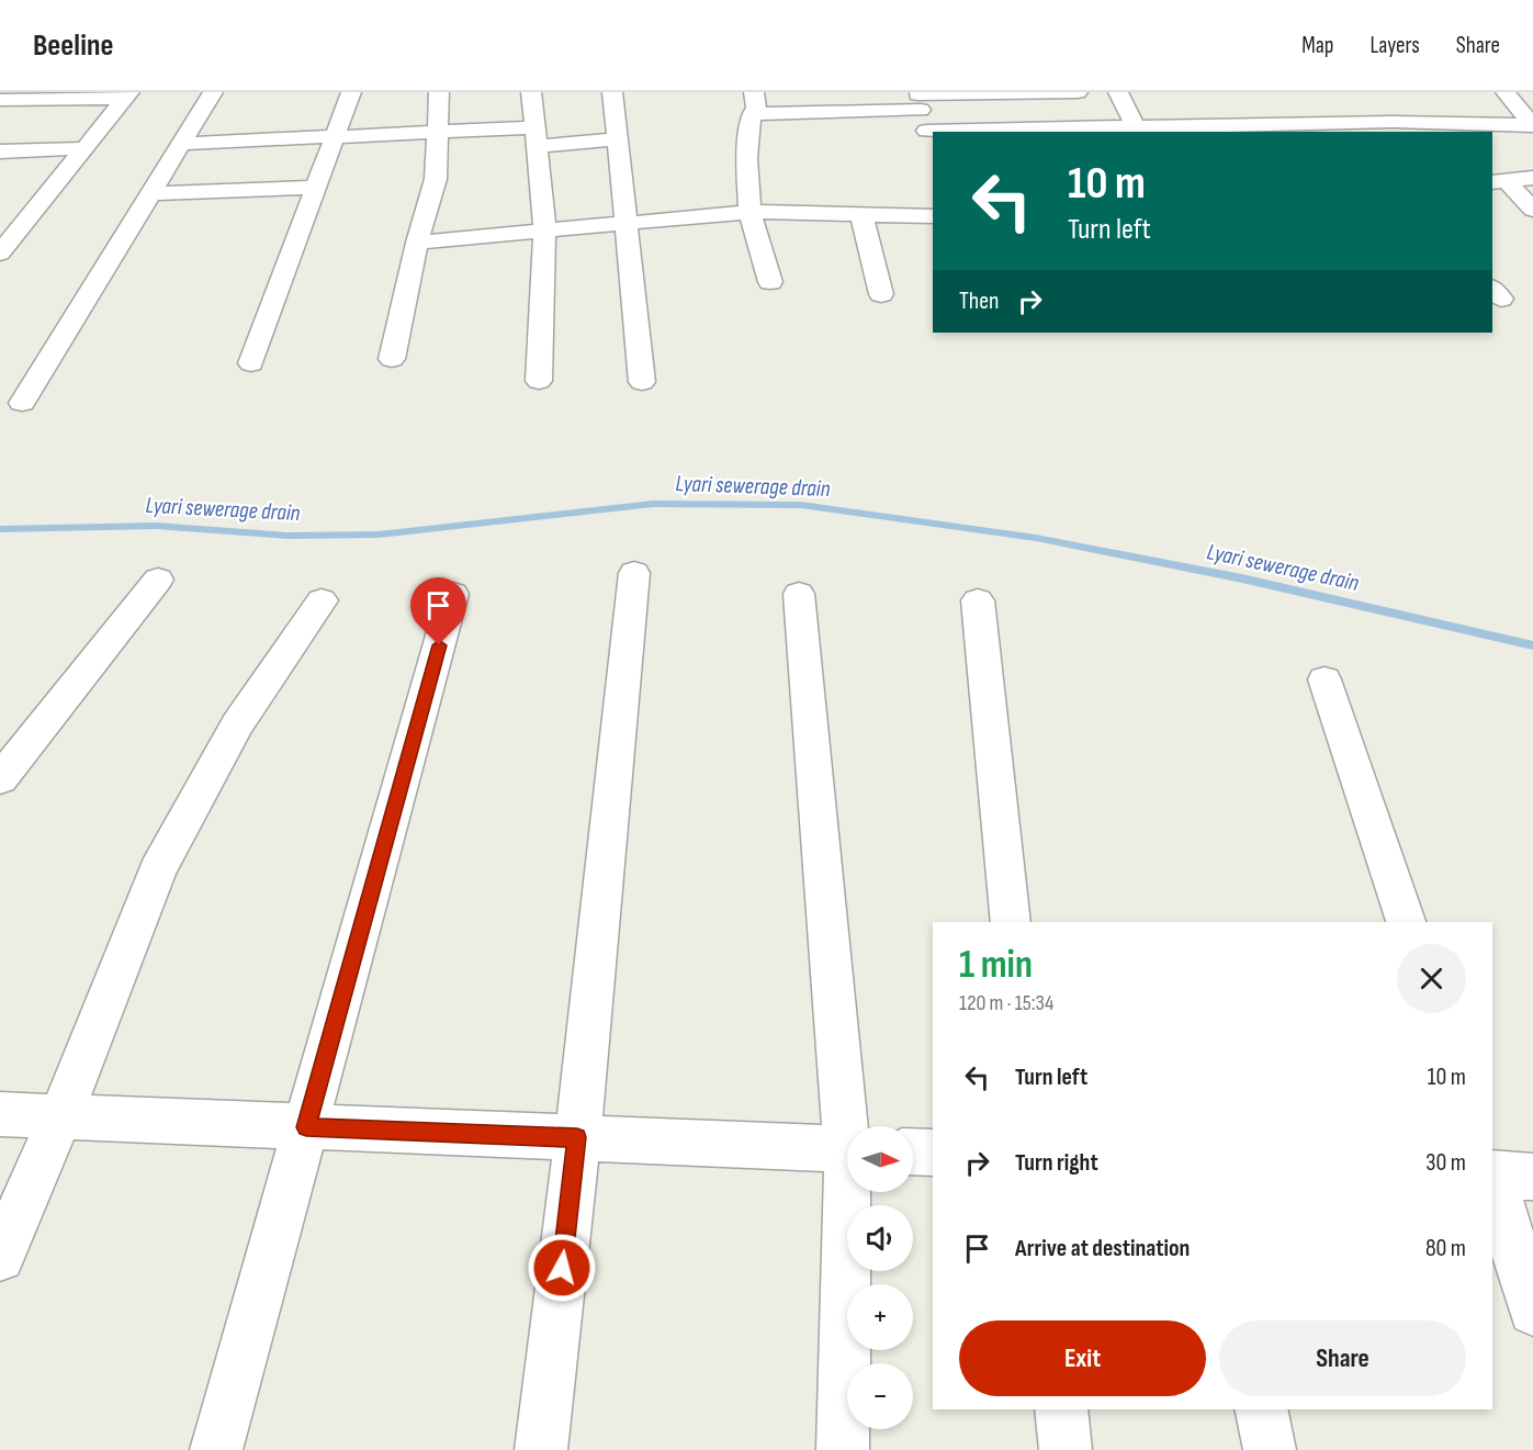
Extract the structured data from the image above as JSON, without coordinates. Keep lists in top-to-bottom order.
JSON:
{
  "water": ["Lyari sewerage drain"],
  "north": "right",
  "page": {
    "header": "Beeline",
    "nav": ["Map", "Layers", "Share"],
    "turn": ["10 m", "Turn left"],
    "then": "Then",
    "heading": ["1 min", "120 m · 15:34"],
    "list": [
      {
        "name": "Turn left",
        "value": "10 m"
      },
      {
        "name": "Turn right",
        "value": "30 m"
      },
      {
        "name": "Arrive at destination",
        "value": "80 m"
      }
    ],
    "map_buttons": ["+", "−"],
    "buttons": ["Exit", "Share"]
  }
}
